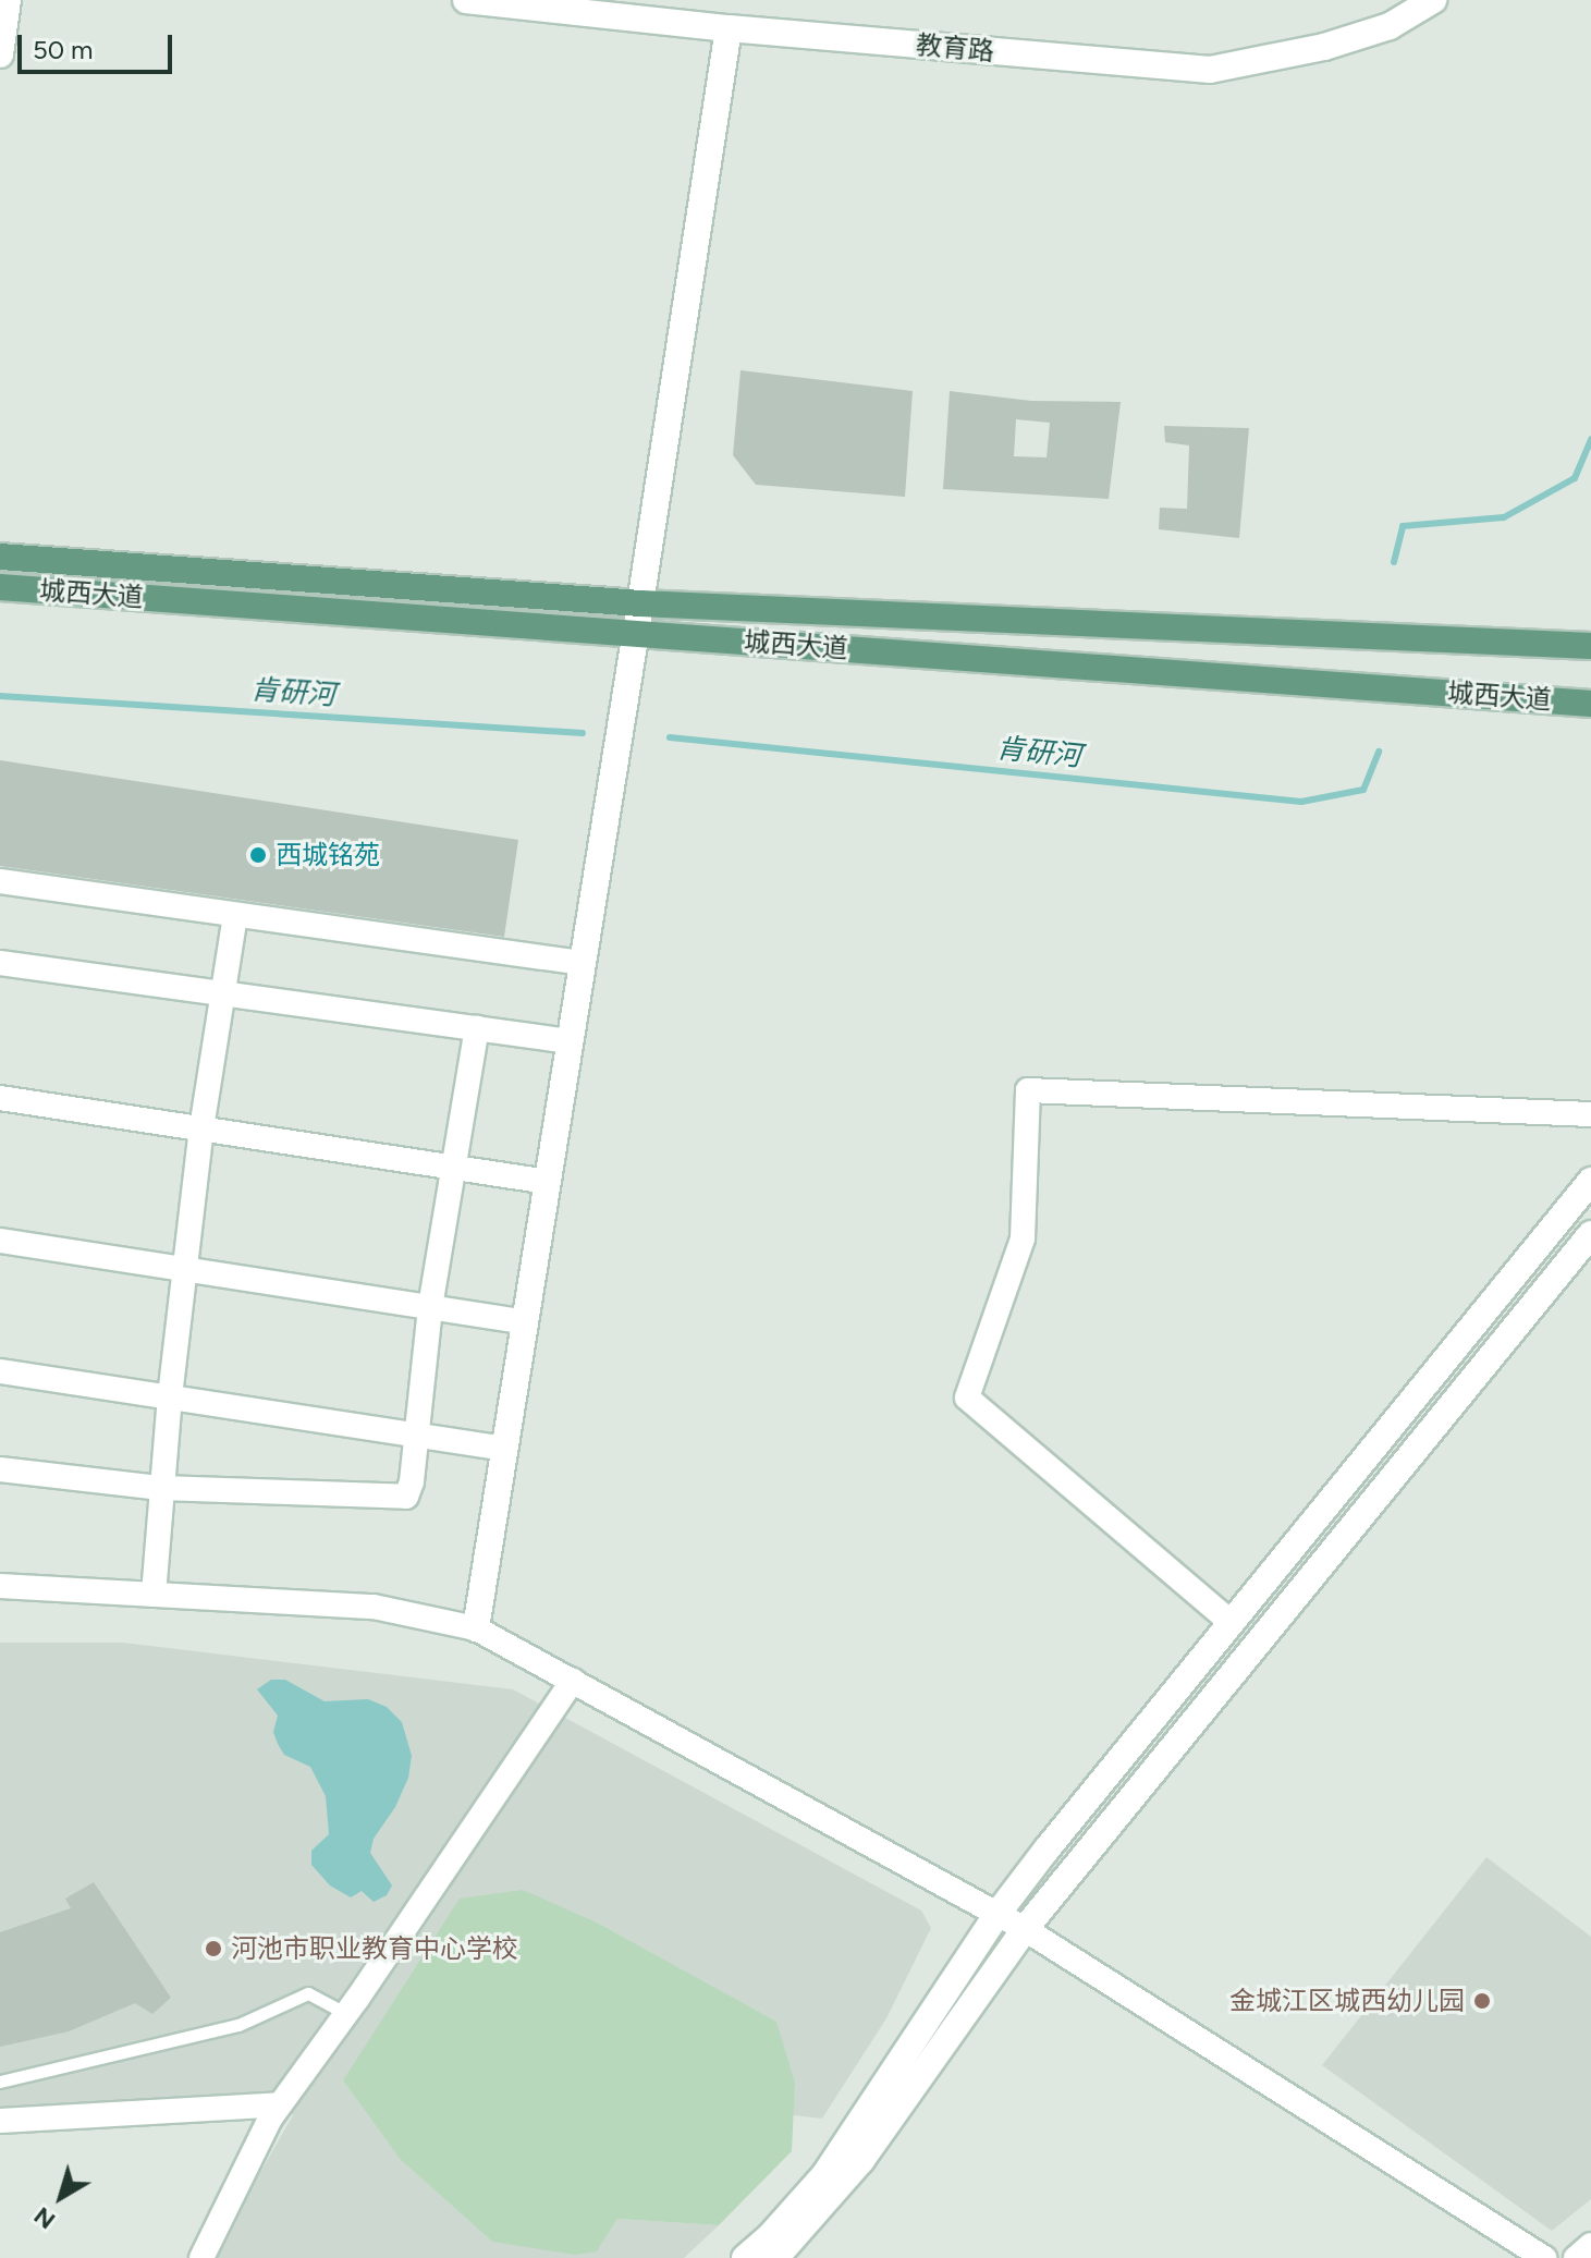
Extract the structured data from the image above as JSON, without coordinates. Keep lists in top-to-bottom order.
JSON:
{
  "streets": {
    "main road": ["教育路", "城西大道"]
  },
  "water": ["肯研河"],
  "places": ["西城铭苑", "河池市职业教育中心学校", "金城江区城西幼儿园"],
  "scale_bar": "50 m",
  "north": "bottom left"
}
